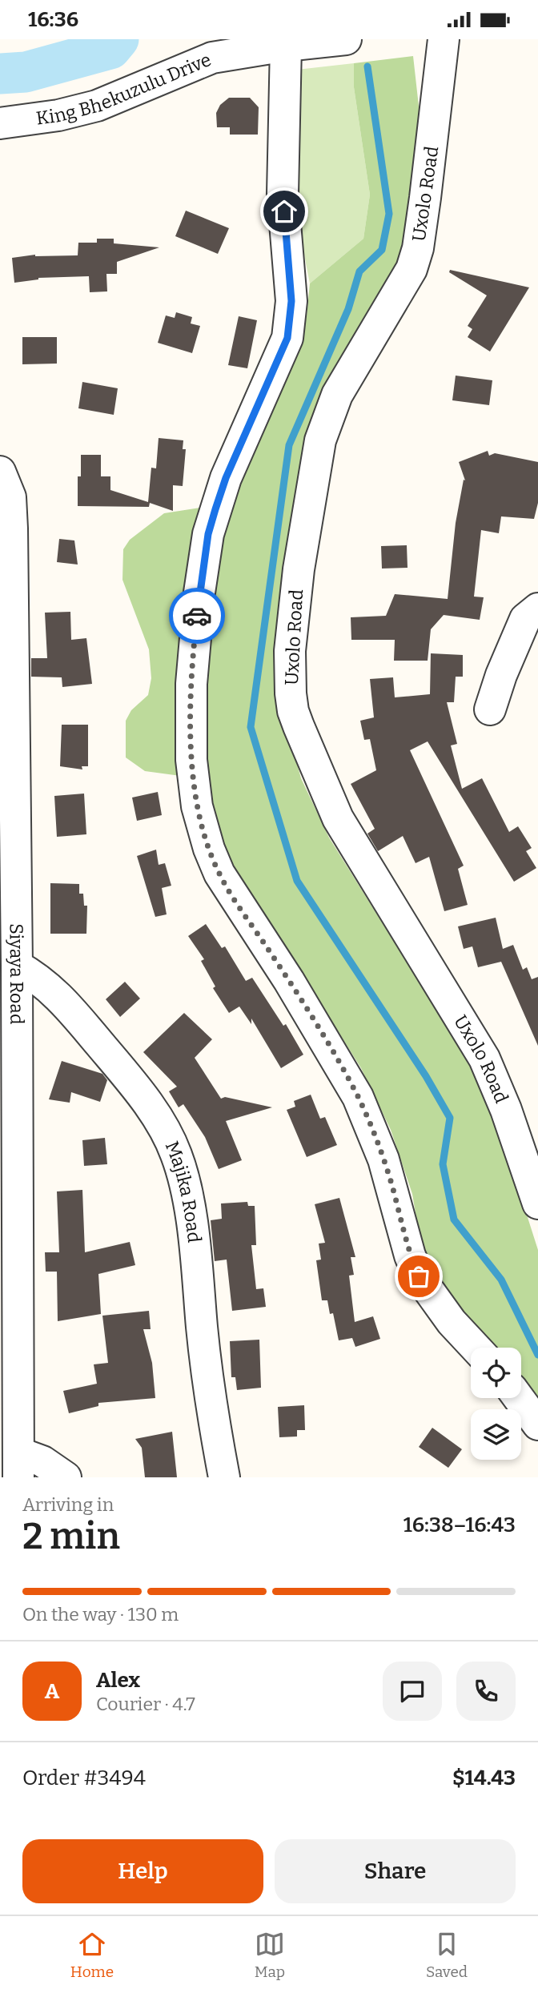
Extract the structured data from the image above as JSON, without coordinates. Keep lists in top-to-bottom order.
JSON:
{
  "streets": {
    "street": [
      "King Bhekuzulu Drive",
      "Uxolo Road",
      "Siyaya Road",
      "Majika Road"
    ]
  },
  "crossings": [
    ["Siyaya Road", "Majika Road"]
  ],
  "page": {
    "status": "16:36",
    "heading": ["2 min", "Arriving in", "16:38–16:43"],
    "panel": [
      "Alex",
      "Courier · 4.7",
      "Order #3494",
      "$14.43"
    ],
    "bar": "On the way · 130 m",
    "round": "A",
    "buttons": ["Help", "Share"],
    "tabs": ["Home", "Map", "Saved"]
  }
}
